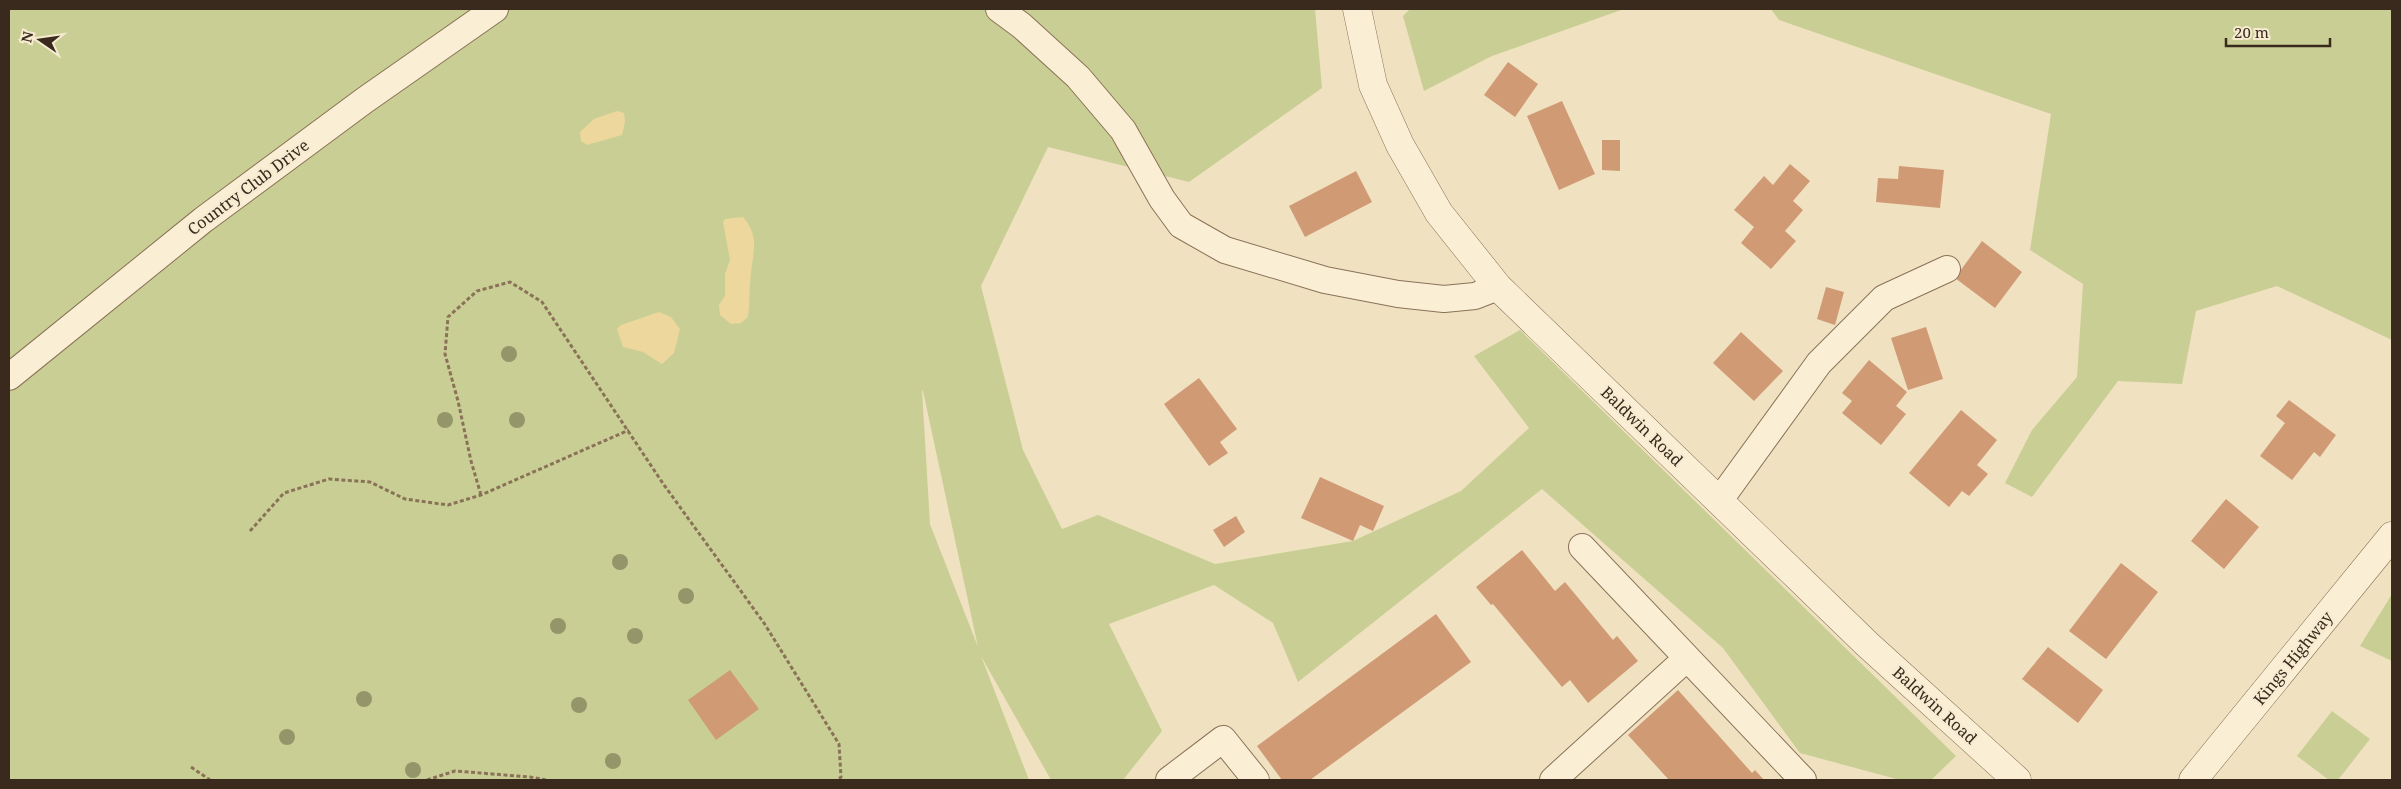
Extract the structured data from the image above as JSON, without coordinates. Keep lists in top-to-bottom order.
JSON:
{
  "streets": {
    "street": ["Country Club Drive", "Baldwin Road", "Kings Highway"]
  },
  "scale_bar": "20 m",
  "north": "left"
}
